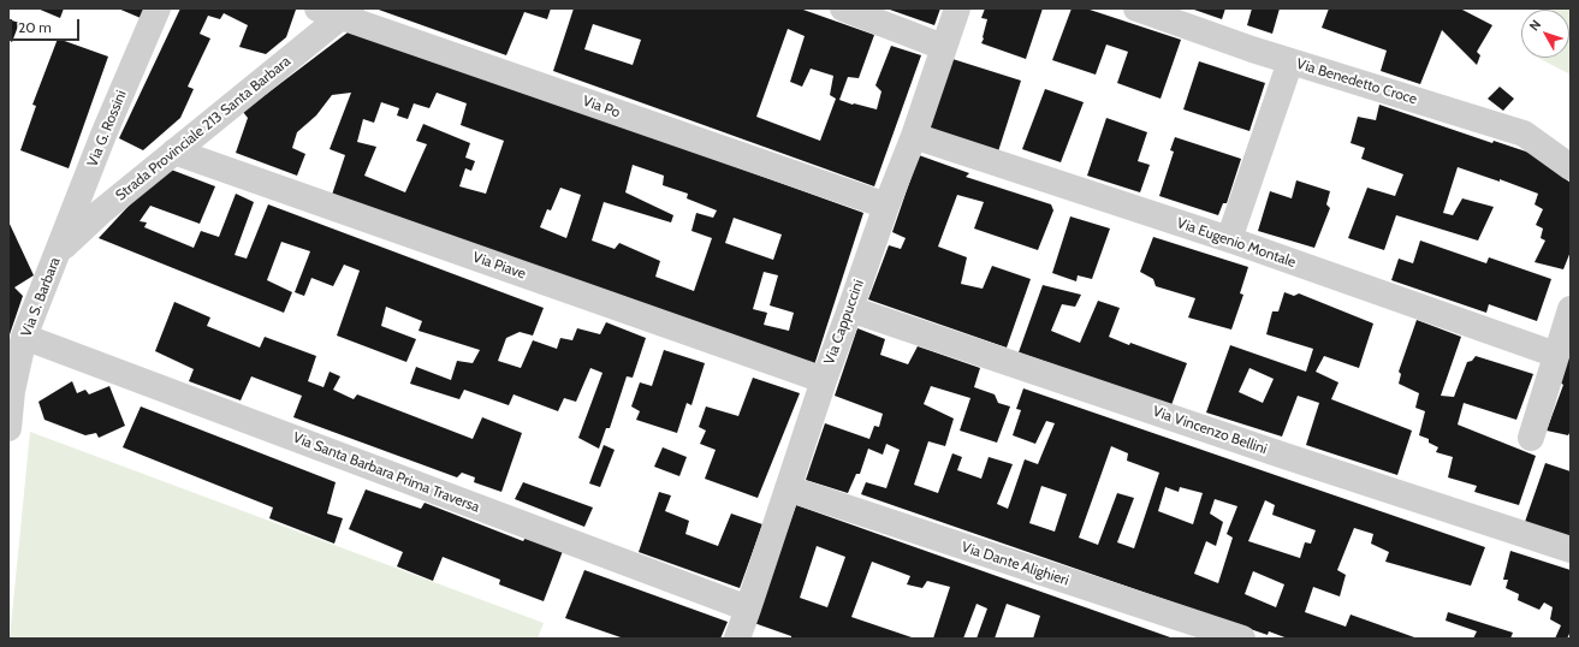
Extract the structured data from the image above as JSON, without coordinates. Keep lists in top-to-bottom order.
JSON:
{
  "streets": {
    "street": [
      "Via Benedetto Croce",
      "Via Po",
      "Via G. Rossini",
      "Strada Provinciale 213 Santa Barbara",
      "Via Eugenio Montale",
      "Via Piave",
      "Via S. Barbara",
      "Via Cappuccini",
      "Via Vincenzo Bellini",
      "Via Santa Barbara Prima Traversa",
      "Via Dante Alighieri"
    ]
  },
  "crossings": [
    ["Via Po", "Strada Provinciale 213 Santa Barbara"],
    ["Via Po", "Via Cappuccini"],
    ["Via G. Rossini", "Strada Provinciale 213 Santa Barbara"],
    ["Via G. Rossini", "Via S. Barbara"],
    ["Strada Provinciale 213 Santa Barbara", "Via Piave"],
    ["Strada Provinciale 213 Santa Barbara", "Via S. Barbara"],
    ["Via Eugenio Montale", "Via Cappuccini"],
    ["Via Piave", "Via Cappuccini"],
    ["Via S. Barbara", "Via Santa Barbara Prima Traversa"],
    ["Via Cappuccini", "Via Vincenzo Bellini"],
    ["Via Cappuccini", "Via Santa Barbara Prima Traversa"],
    ["Via Cappuccini", "Via Dante Alighieri"]
  ],
  "scale_bar": "20 m",
  "north": "top left"
}
